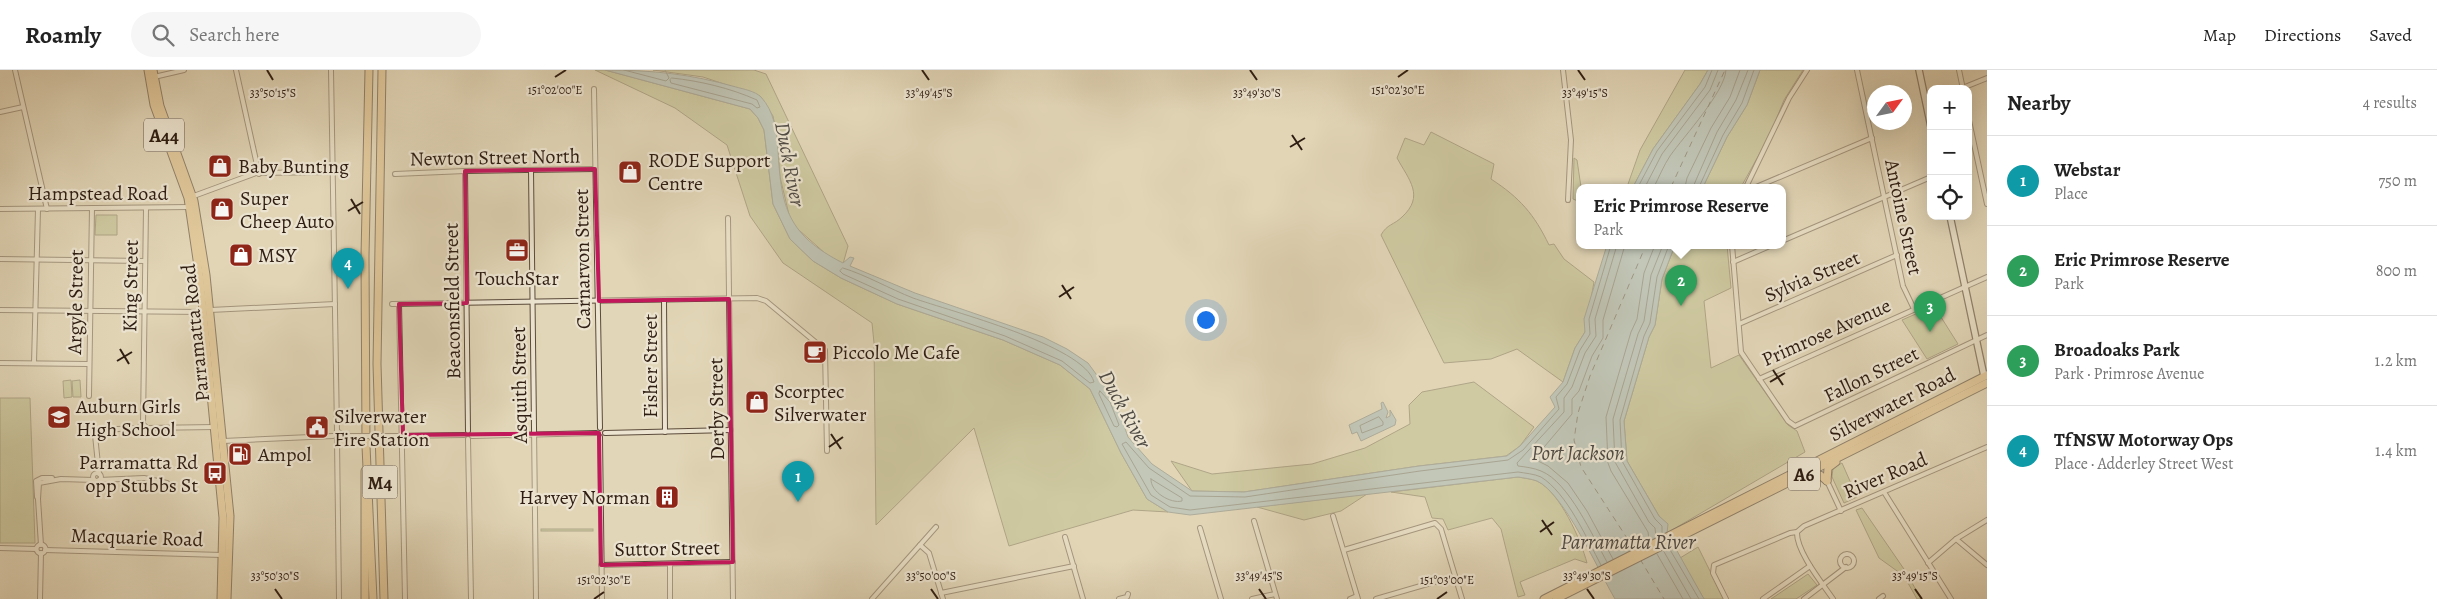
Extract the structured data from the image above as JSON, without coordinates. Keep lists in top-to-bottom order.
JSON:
{
  "streets": {
    "highway": [
      "A44",
      "Parramatta Road",
      "Silverwater Road",
      "A6",
      "M4"
    ],
    "street": [
      "Newton Street North",
      "Hampstead Road",
      "Antoine Street",
      "Carnarvon Street",
      "Sylvia Street",
      "King Street",
      "Beaconsfield Street",
      "Argyle Street",
      "Primrose Avenue",
      "Fisher Street",
      "Fallon Street",
      "Asquith Street",
      "Derby Street",
      "River Road",
      "Macquarie Road",
      "Suttor Street"
    ]
  },
  "crossings": [
    ["Newton Street North", "Carnarvon Street"],
    ["Newton Street North", "Beaconsfield Street"],
    ["Newton Street North", "Asquith Street"],
    ["Hampstead Road", "King Street"],
    ["Hampstead Road", "Argyle Street"],
    ["Hampstead Road", "Parramatta Road"],
    ["Antoine Street", "Sylvia Street"],
    ["Antoine Street", "Primrose Avenue"],
    ["Primrose Avenue", "Fallon Street"],
    ["Parramatta Road", "Macquarie Road"],
    ["Derby Street", "Suttor Street"]
  ],
  "water": ["Duck River", "Port Jackson", "Parramatta River"],
  "places": {
    "shop": [
      "Baby Bunting",
      "RODE Support Centre",
      "Super Cheep Auto",
      "MSY",
      "Scorptec Silverwater"
    ],
    "office": ["TouchStar"],
    "cafe": ["Piccolo Me Cafe"],
    "school or university": ["Auburn Girls High School"],
    "public building": ["Silverwater Fire Station"],
    "fuel station": ["Ampol"],
    "bus stop": ["Parramatta Rd opp Stubbs St"],
    "building": ["Harvey Norman"]
  },
  "north": "top right",
  "page": {
    "header": "Roamly",
    "search": "Search here",
    "nav": ["Map", "Directions", "Saved"],
    "heading": ["Nearby", "4 results"],
    "map_buttons": ["+", "−"],
    "list": [
      {
        "mark": "1",
        "name": "Webstar",
        "note": "Place",
        "value": "750 m"
      },
      {
        "mark": "2",
        "name": "Eric Primrose Reserve",
        "note": "Park",
        "value": "800 m"
      },
      {
        "mark": "3",
        "name": "Broadoaks Park",
        "note": "Park · Primrose Avenue",
        "value": "1.2 km"
      },
      {
        "mark": "4",
        "name": "TfNSW Motorway Ops",
        "note": "Place · Adderley Street West",
        "value": "1.4 km"
      }
    ],
    "popup": ["Eric Primrose Reserve", "Park"],
    "pins": [
      "4",
      "2",
      "3",
      "1"
    ]
  },
  "coordinates": [
    "151°02'00\"E",
    "151°02'30\"E",
    "33°50'15\"S",
    "33°49'30\"S",
    "33°49'15\"S",
    "33°49'45\"S",
    "33°50'30\"S",
    "33°50'00\"S",
    "151°03'00\"E"
  ]
}
